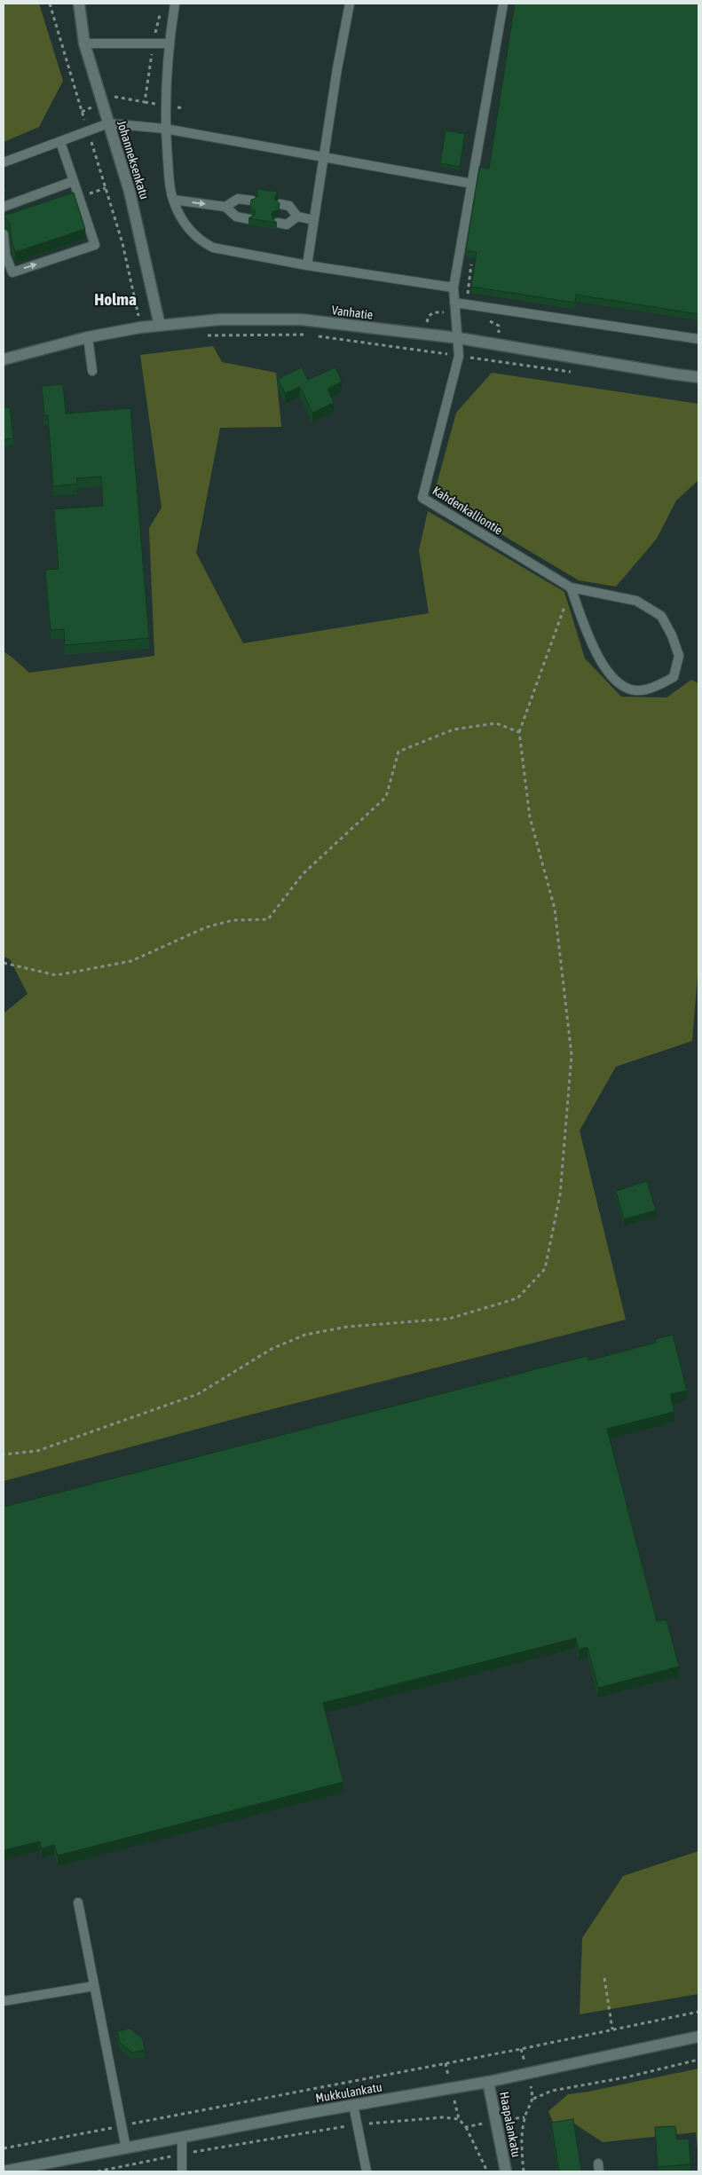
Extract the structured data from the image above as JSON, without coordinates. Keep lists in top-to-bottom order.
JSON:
{
  "streets": {
    "street": [
      "Johanneksenkatu",
      "Vanhatie",
      "Mukkulankatu",
      "Haapalankatu"
    ],
    "lane": ["Kahdenkalliontie"]
  },
  "crossings": [
    ["Johanneksenkatu", "Vanhatie"],
    ["Vanhatie", "Kahdenkalliontie"],
    ["Mukkulankatu", "Haapalankatu"]
  ],
  "districts": ["Holma"]
}
